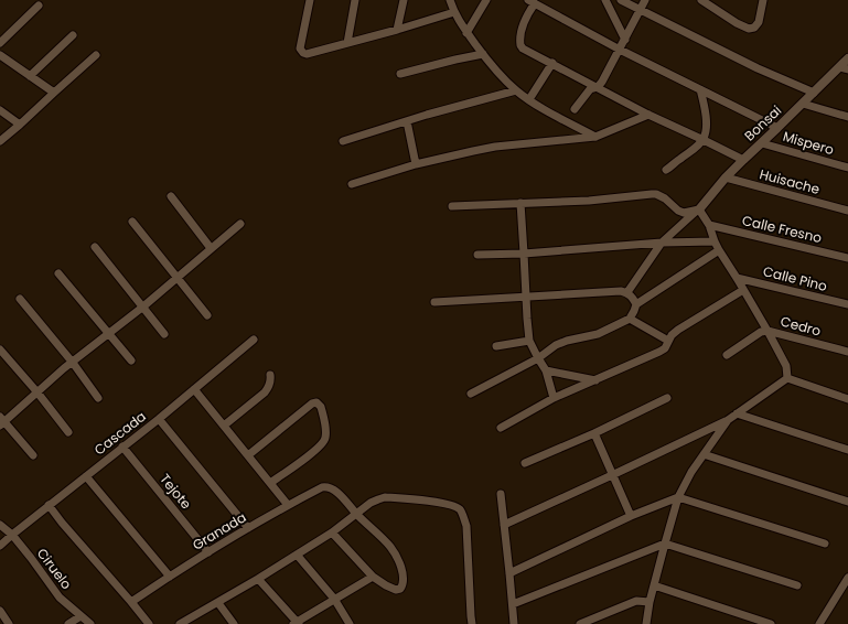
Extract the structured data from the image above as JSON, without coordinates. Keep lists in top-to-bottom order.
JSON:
{
  "streets": {
    "street": [
      "Bonsai",
      "Mispero",
      "Huisache",
      "Calle Fresno",
      "Calle Pino",
      "Cedro",
      "Cascada",
      "Tejote",
      "Granada",
      "Ciruelo"
    ]
  },
  "crossings": [
    ["Bonsai", "Mispero"],
    ["Bonsai", "Huisache"],
    ["Cascada", "Tejote"],
    ["Cascada", "Ciruelo"],
    ["Tejote", "Granada"]
  ]
}
